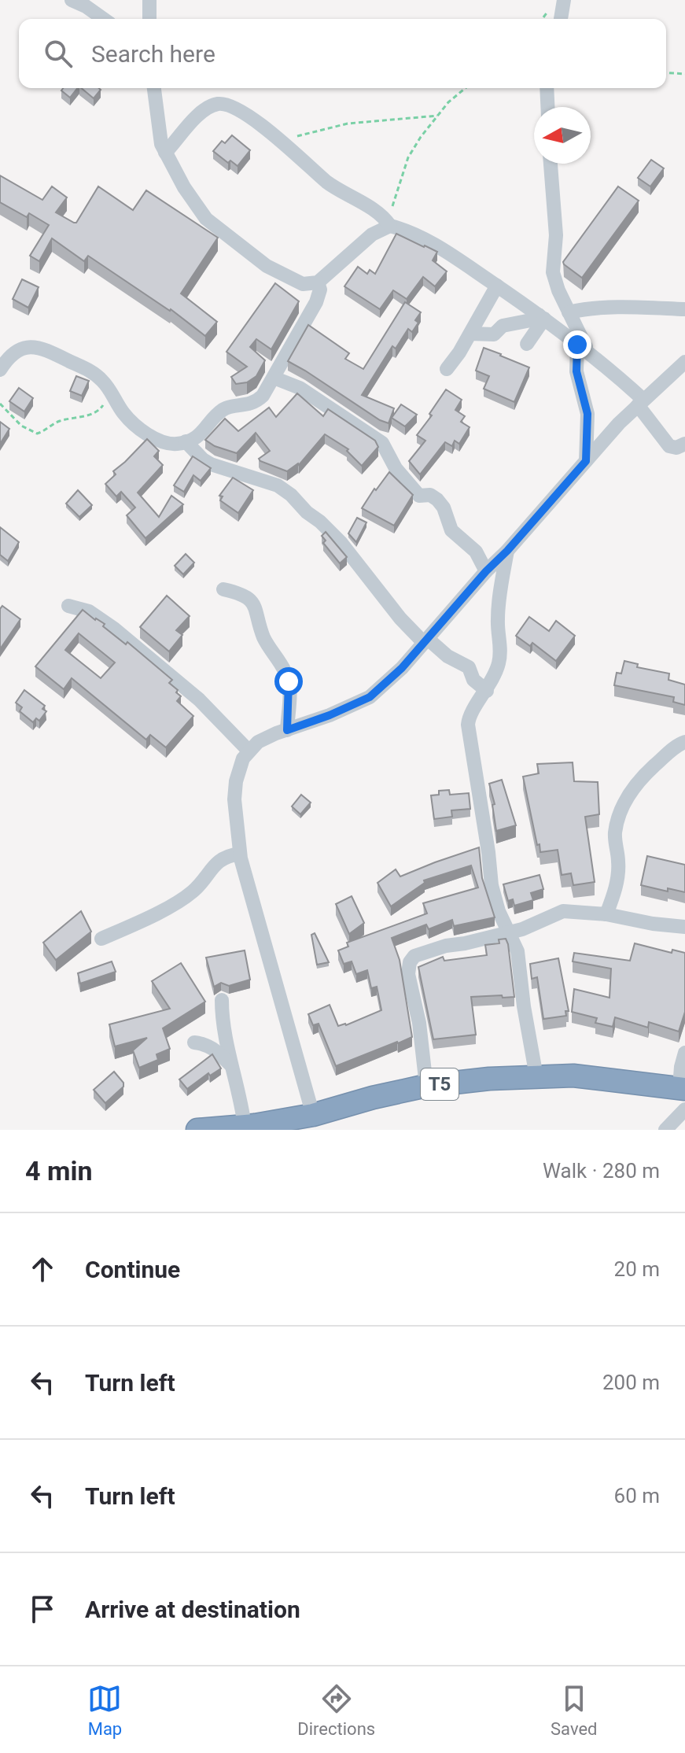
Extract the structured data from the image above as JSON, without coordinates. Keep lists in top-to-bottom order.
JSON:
{
  "streets": {
    "highway": ["T5"]
  },
  "north": "left",
  "page": {
    "search": "Search here",
    "heading": ["4 min", "Walk · 280 m"],
    "list": [
      ["Continue", "20 m"],
      ["Turn left", "200 m"],
      ["Turn left", "60 m"],
      "Arrive at destination"
    ],
    "nav": ["Map", "Directions", "Saved"]
  }
}
